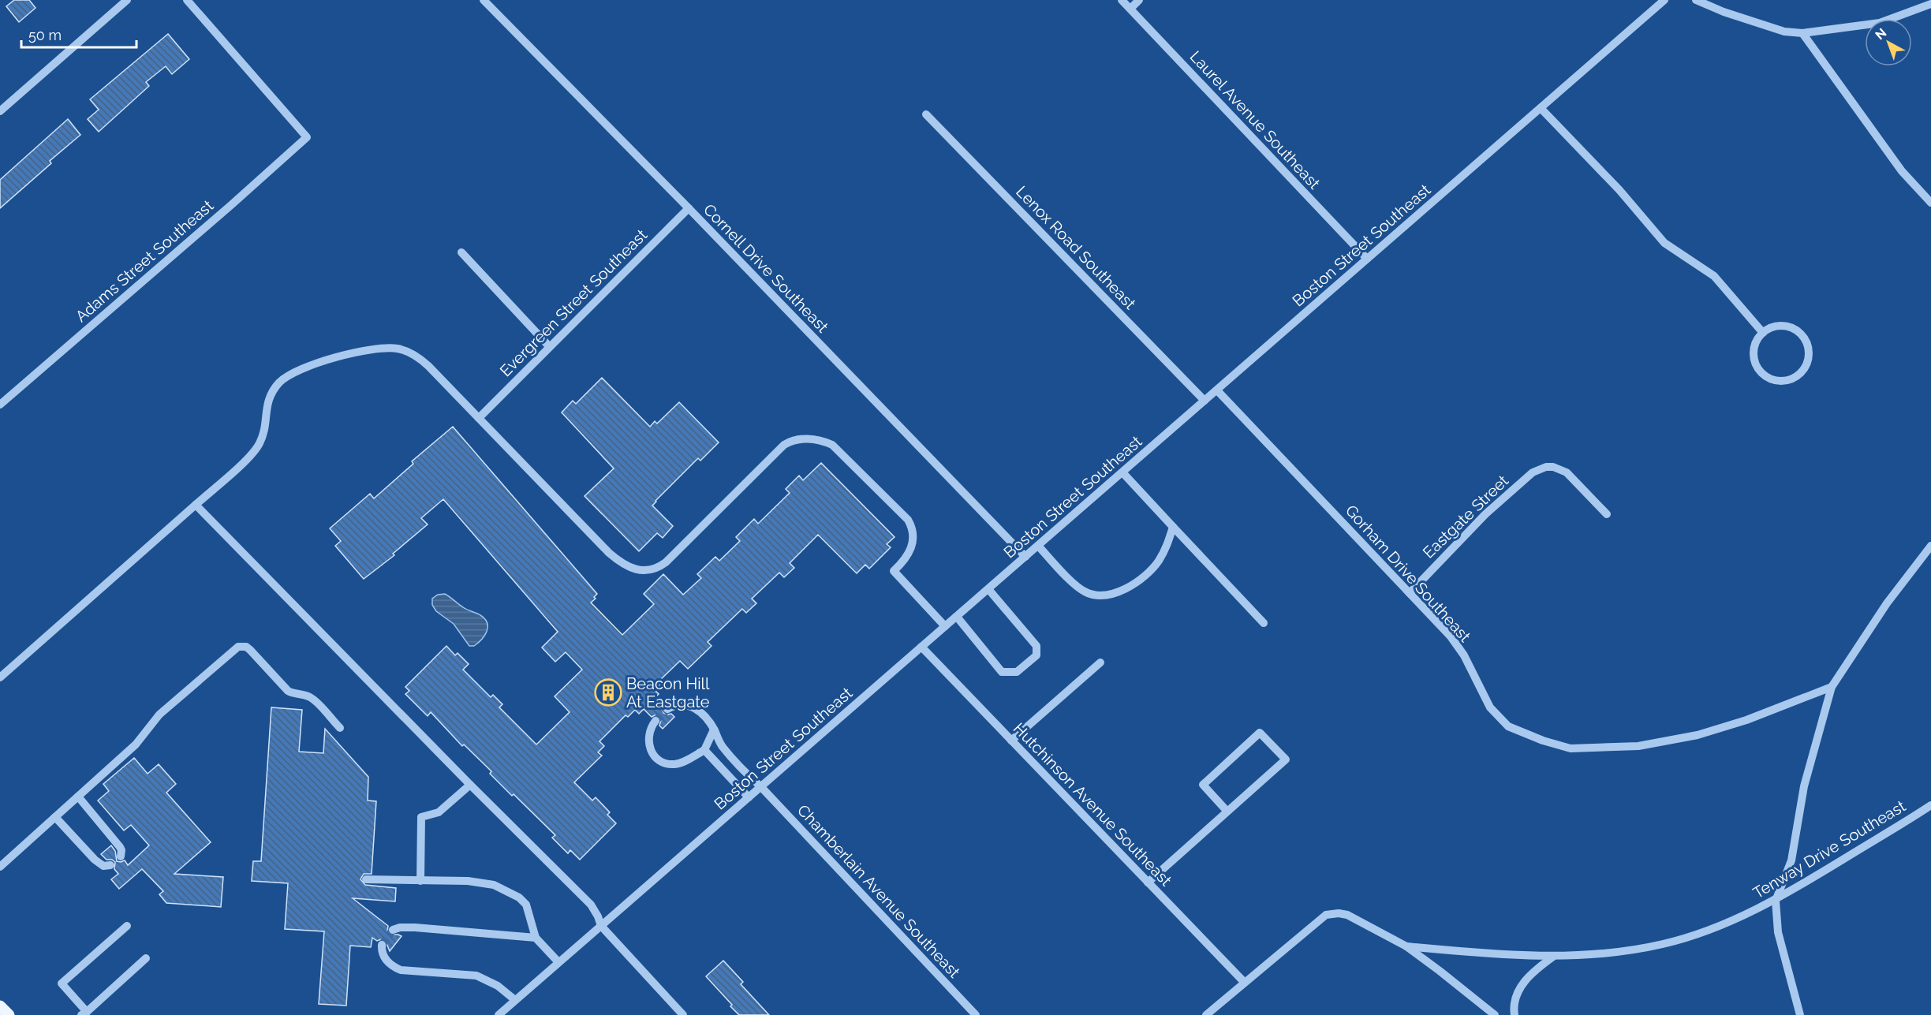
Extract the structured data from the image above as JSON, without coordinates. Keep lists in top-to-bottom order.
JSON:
{
  "streets": {
    "street": [
      "Laurel Avenue Southeast",
      "Boston Street Southeast",
      "Lenox Road Southeast",
      "Adams Street Southeast",
      "Cornell Drive Southeast",
      "Evergreen Street Southeast",
      "Eastgate Street",
      "Gorham Drive Southeast",
      "Hutchinson Avenue Southeast",
      "Tenway Drive Southeast",
      "Chamberlain Avenue Southeast"
    ]
  },
  "crossings": [
    ["Laurel Avenue Southeast", "Boston Street Southeast"],
    ["Boston Street Southeast", "Lenox Road Southeast"],
    ["Boston Street Southeast", "Cornell Drive Southeast"],
    ["Boston Street Southeast", "Gorham Drive Southeast"],
    ["Boston Street Southeast", "Hutchinson Avenue Southeast"],
    ["Boston Street Southeast", "Chamberlain Avenue Southeast"],
    ["Cornell Drive Southeast", "Evergreen Street Southeast"],
    ["Eastgate Street", "Gorham Drive Southeast"]
  ],
  "places": {
    "building": ["Beacon Hill At Eastgate"]
  },
  "scale_bar": "50 m",
  "north": "top left"
}
